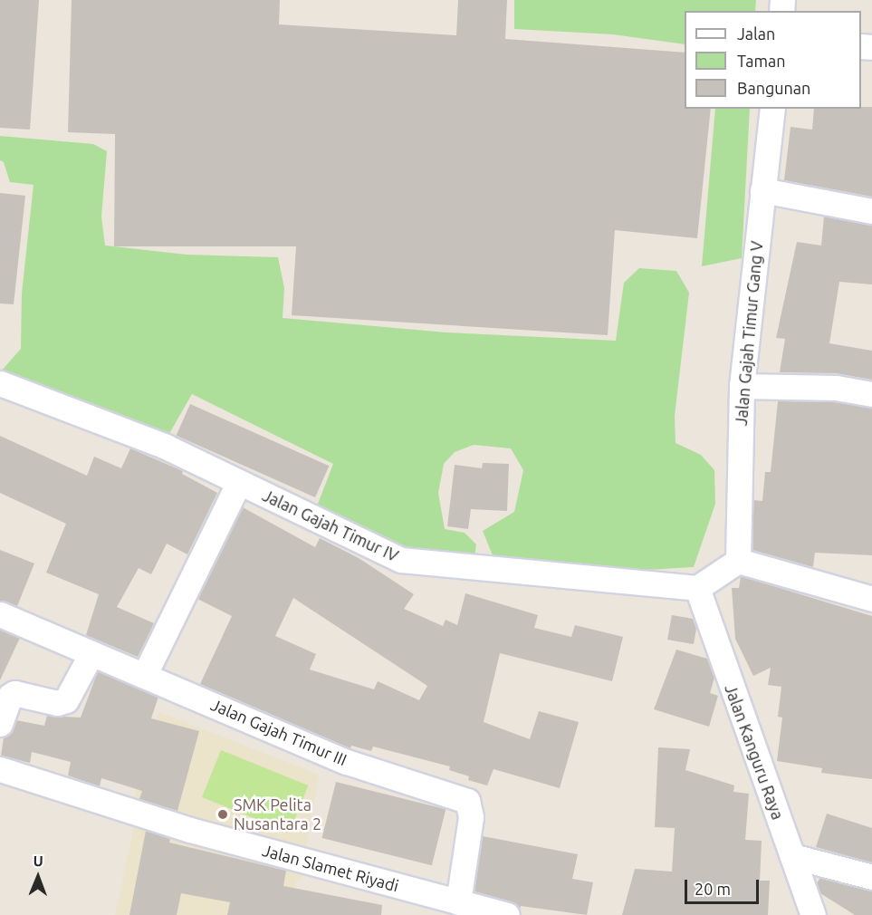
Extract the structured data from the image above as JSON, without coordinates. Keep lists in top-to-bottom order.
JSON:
{
  "streets": {
    "street": [
      "Jalan Gajah Timur Gang V",
      "Jalan Gajah Timur IV",
      "Jalan Gajah Timur III",
      "Jalan Kanguru Raya",
      "Jalan Slamet Riyadi"
    ]
  },
  "crossings": [
    ["Jalan Gajah Timur IV", "Jalan Kanguru Raya"],
    ["Jalan Gajah Timur III", "Jalan Slamet Riyadi"]
  ],
  "places": ["SMK Pelita Nusantara 2"],
  "legend": ["Jalan", "Taman", "Bangunan"],
  "scale_bar": "20 m",
  "north": "top"
}
